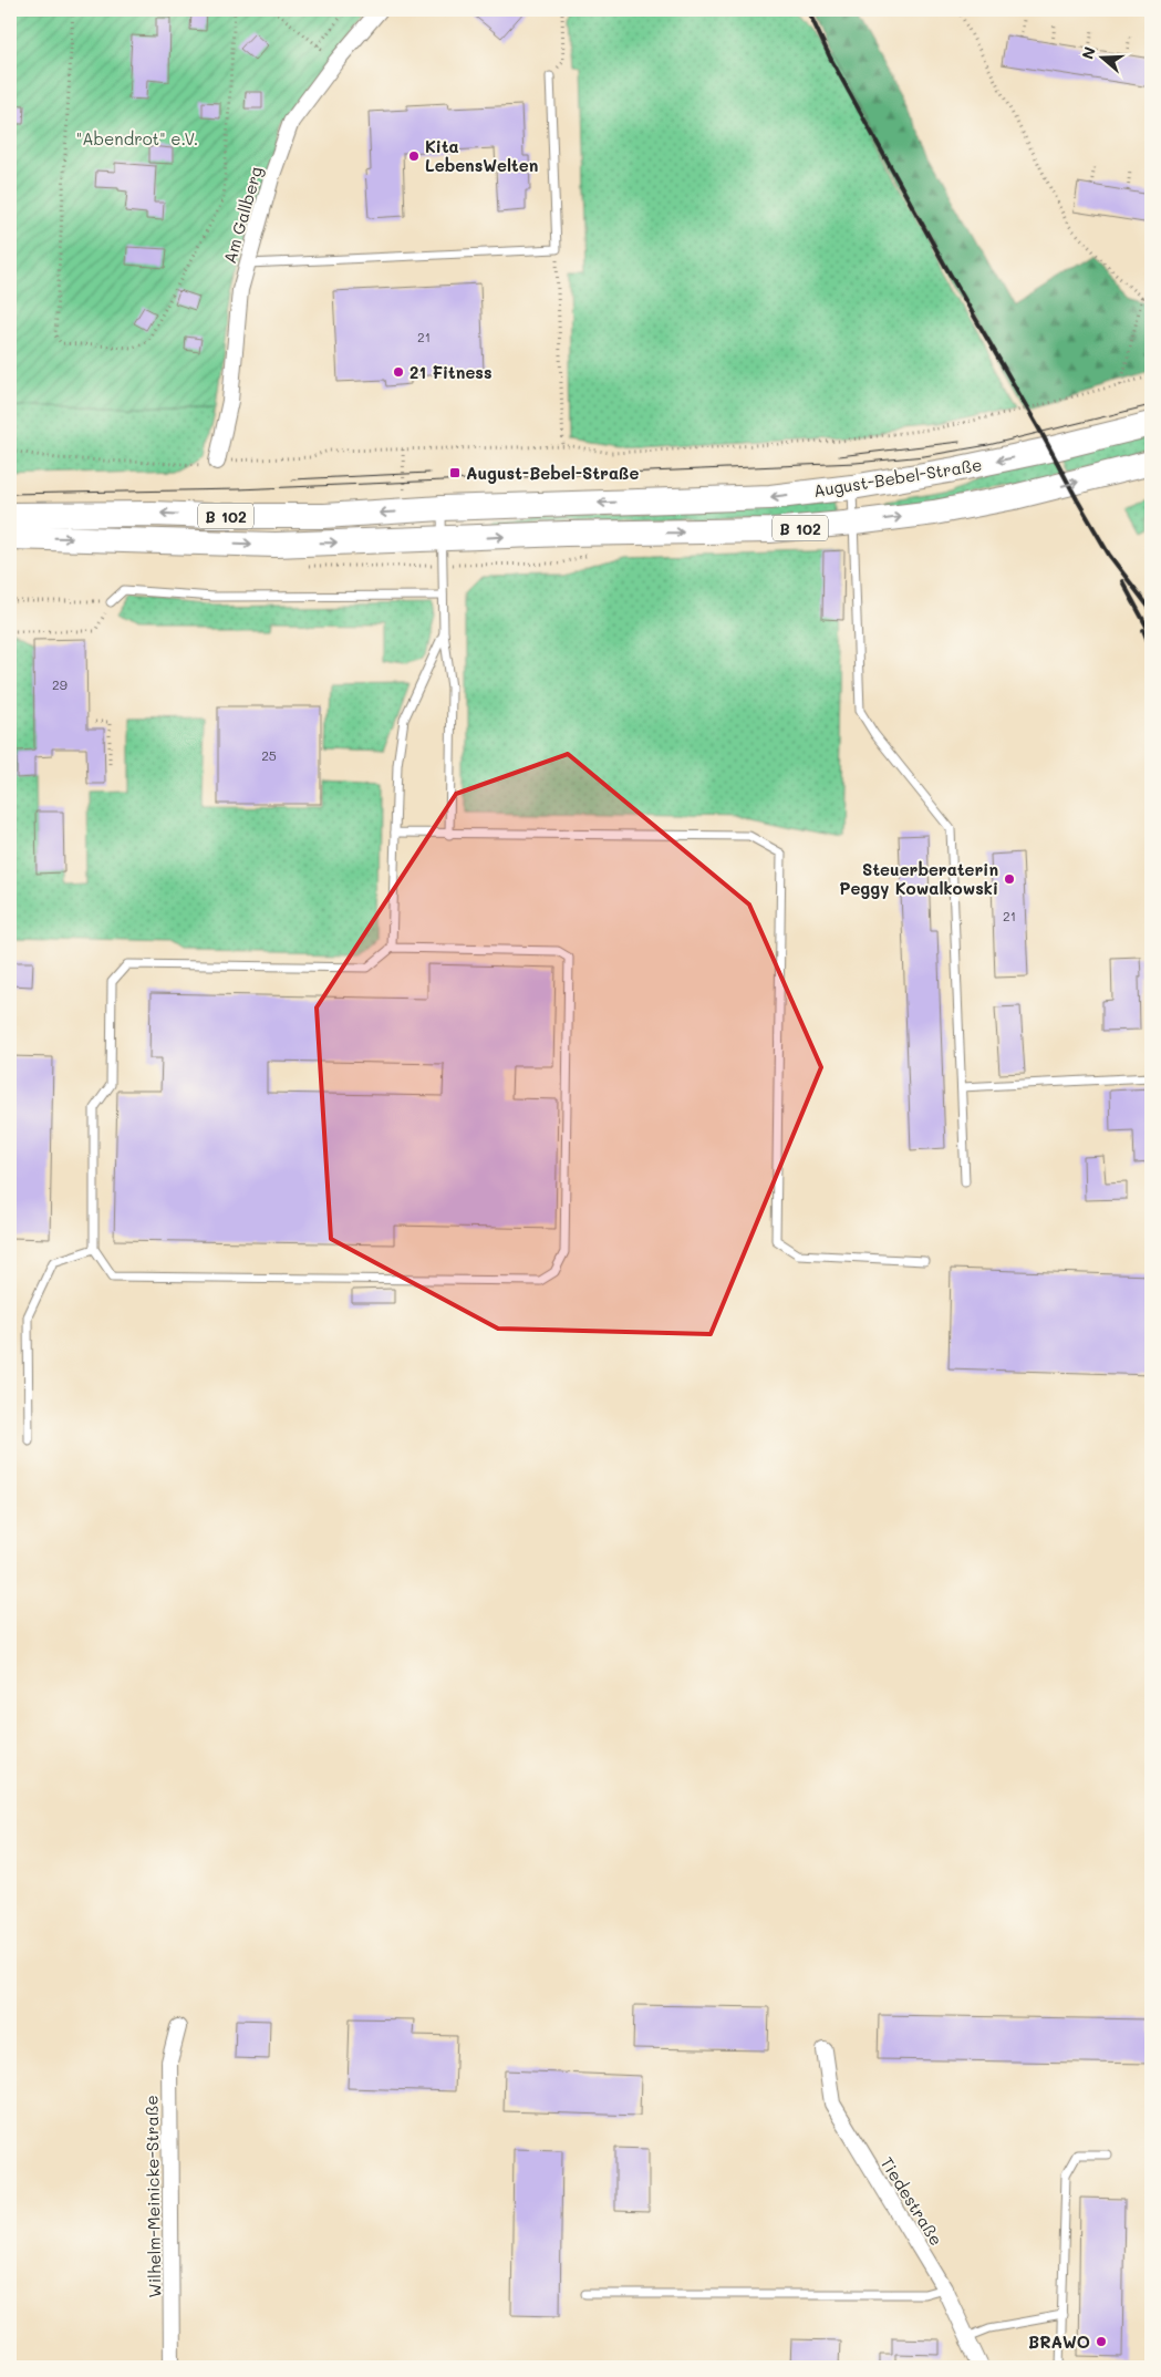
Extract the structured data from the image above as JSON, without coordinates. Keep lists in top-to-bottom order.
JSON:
{
  "streets": {
    "main road": ["August-Bebel-Straße", "B 102"],
    "street": ["Am Gallberg", "Wilhelm-Meinicke-Straße", "Tiedestraße"]
  },
  "parks": ["\"Abendrot\" e.V."],
  "places": {
    "other": [
      "Kita LebensWelten",
      "21 Fitness",
      "Steuerberaterin Peggy Kowalkowski",
      "BRAWO"
    ],
    "transit": ["August-Bebel-Straße"]
  },
  "house_numbers": [
    "21",
    "29",
    "25",
    "21"
  ],
  "north": "left"
}
